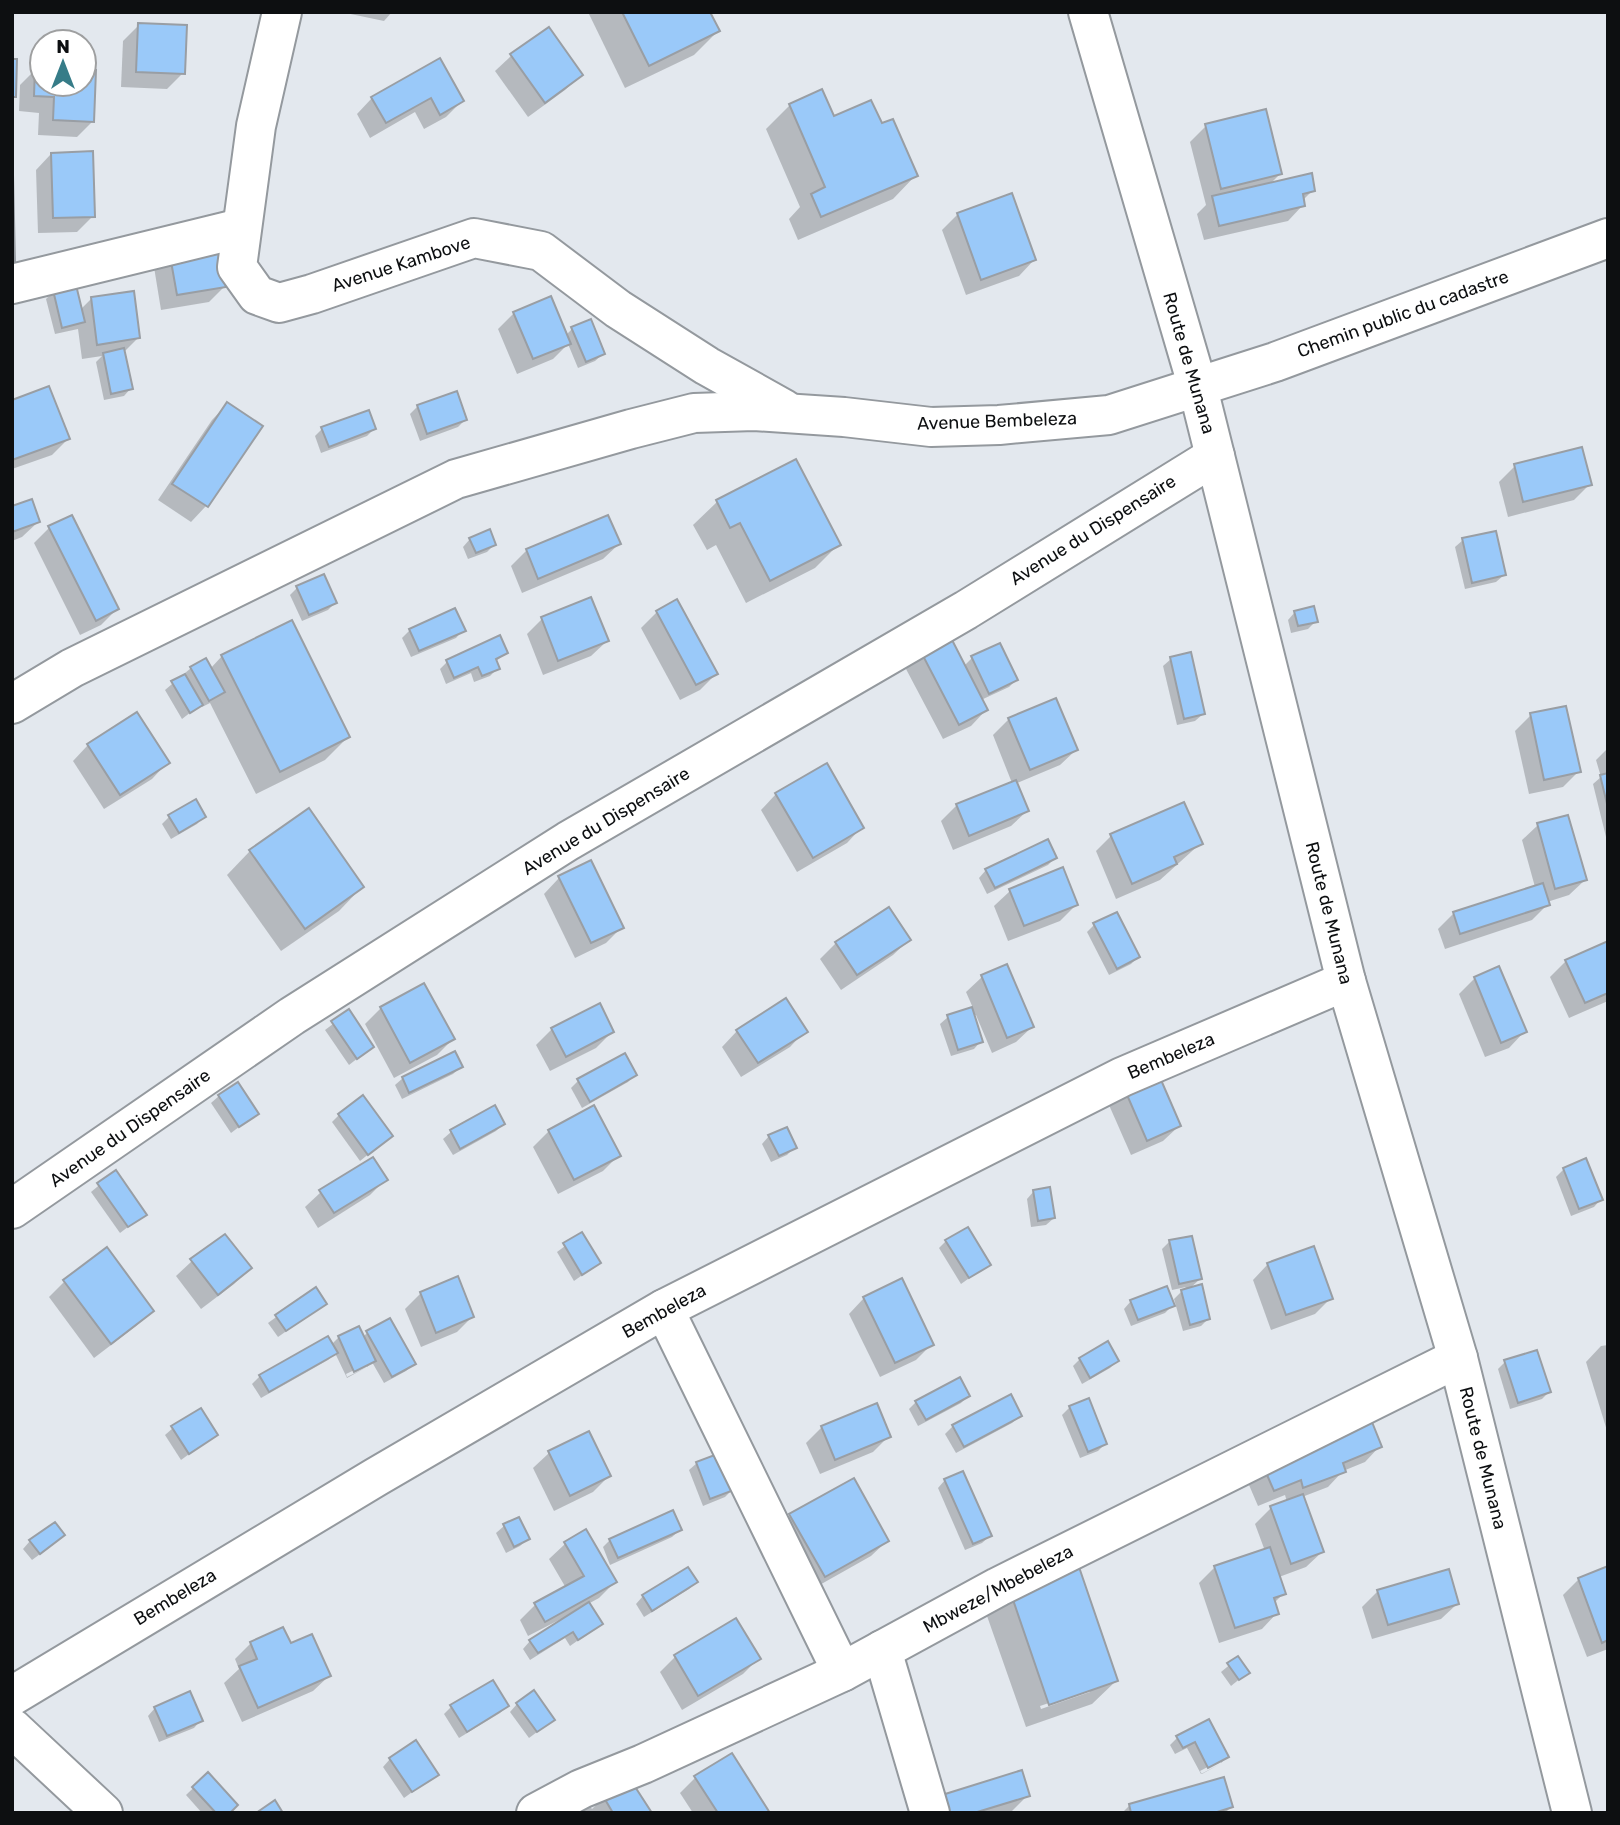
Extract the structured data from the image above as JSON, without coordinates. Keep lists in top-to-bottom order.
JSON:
{
  "streets": {
    "street": [
      "Avenue Kambove",
      "Chemin public du cadastre",
      "Route de Munana",
      "Avenue Bembeleza",
      "Avenue du Dispensaire",
      "Bembeleza",
      "Mbweze/Mbebeleza"
    ]
  },
  "crossings": [
    ["Avenue Kambove", "Avenue Bembeleza"],
    ["Chemin public du cadastre", "Route de Munana"],
    ["Chemin public du cadastre", "Avenue Bembeleza"],
    ["Route de Munana", "Avenue Bembeleza"],
    ["Route de Munana", "Avenue du Dispensaire"],
    ["Route de Munana", "Bembeleza"],
    ["Route de Munana", "Mbweze/Mbebeleza"]
  ],
  "north": "top"
}
